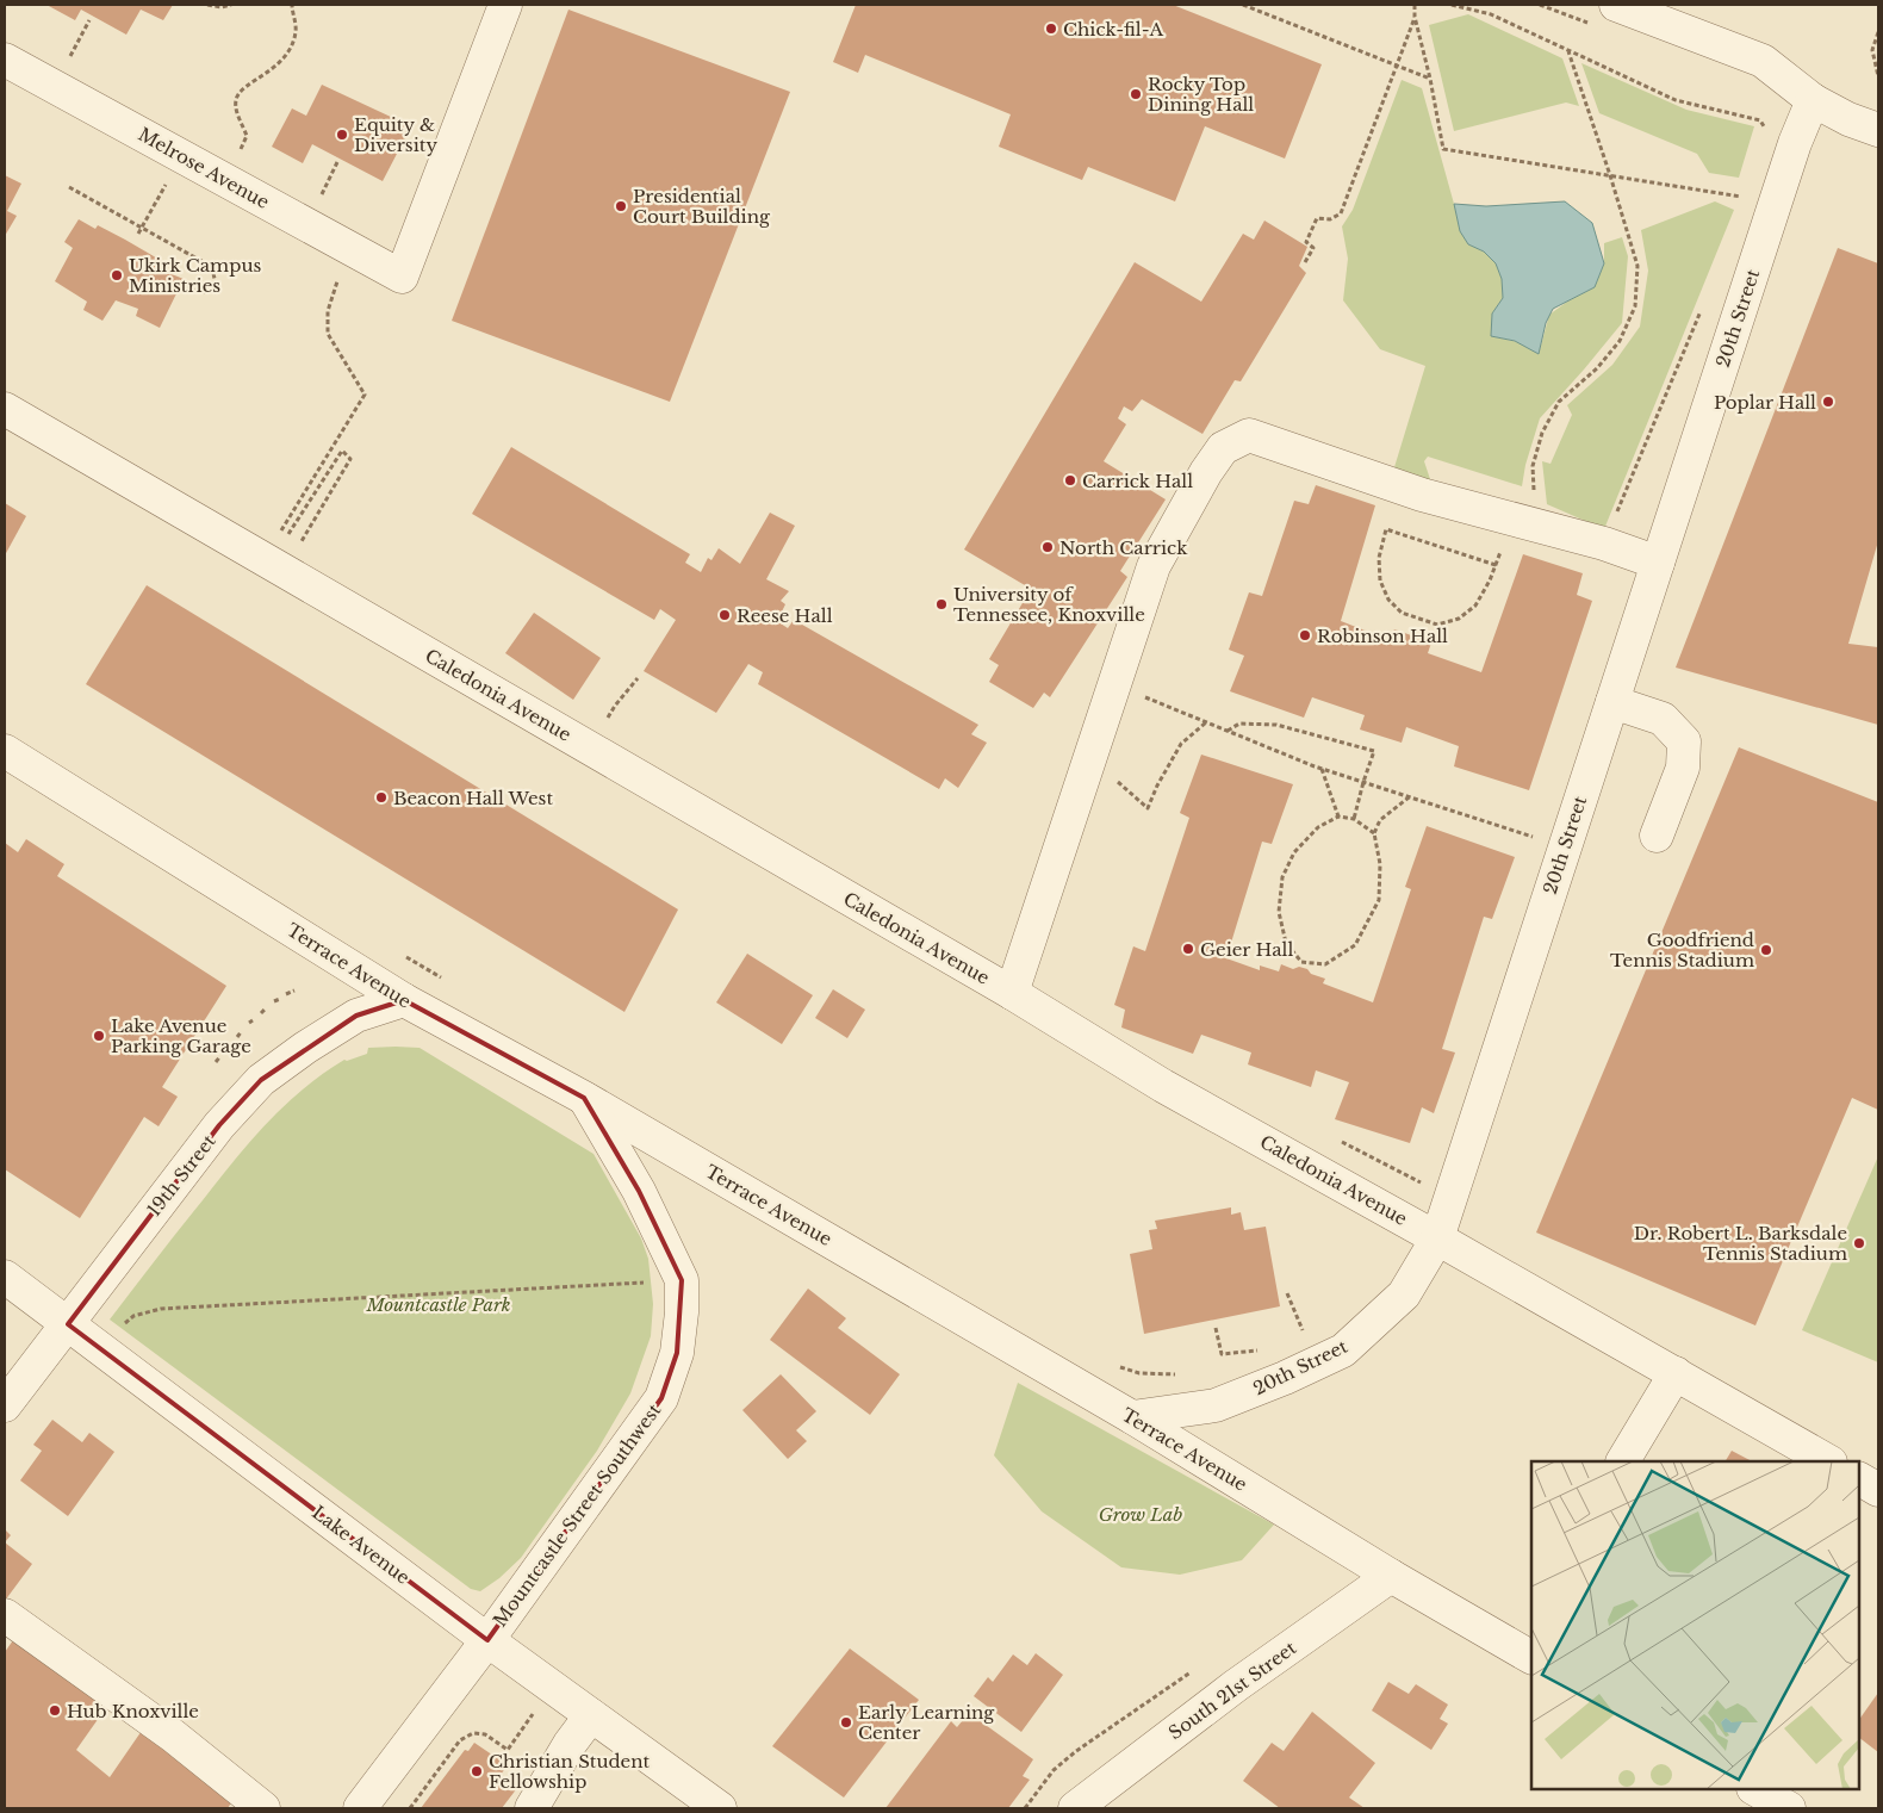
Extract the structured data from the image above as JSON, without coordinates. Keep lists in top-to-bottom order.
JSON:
{
  "streets": {
    "street": [
      "Melrose Avenue",
      "20th Street",
      "Caledonia Avenue",
      "Terrace Avenue",
      "19th Street",
      "Mountcastle Street Southwest",
      "Lake Avenue",
      "South 21st Street"
    ]
  },
  "crossings": [
    ["20th Street", "Caledonia Avenue"],
    ["20th Street", "Terrace Avenue"],
    ["Terrace Avenue", "19th Street"],
    ["Terrace Avenue", "Mountcastle Street Southwest"],
    ["Terrace Avenue", "South 21st Street"],
    ["19th Street", "Lake Avenue"],
    ["Mountcastle Street Southwest", "Lake Avenue"]
  ],
  "parks": ["Mountcastle Park", "Grow Lab"],
  "places": [
    "Chick-fil-A",
    "Rocky Top Dining Hall",
    "Equity & Diversity",
    "Presidential Court Building",
    "Ukirk Campus Ministries",
    "Poplar Hall",
    "Carrick Hall",
    "North Carrick",
    "University of Tennessee, Knoxville",
    "Reese Hall",
    "Robinson Hall",
    "Beacon Hall West",
    "Geier Hall",
    "Goodfriend Tennis Stadium",
    "Lake Avenue Parking Garage",
    "Dr. Robert L. Barksdale Tennis Stadium",
    "Hub Knoxville",
    "Early Learning Center",
    "Christian Student Fellowship"
  ]
}
